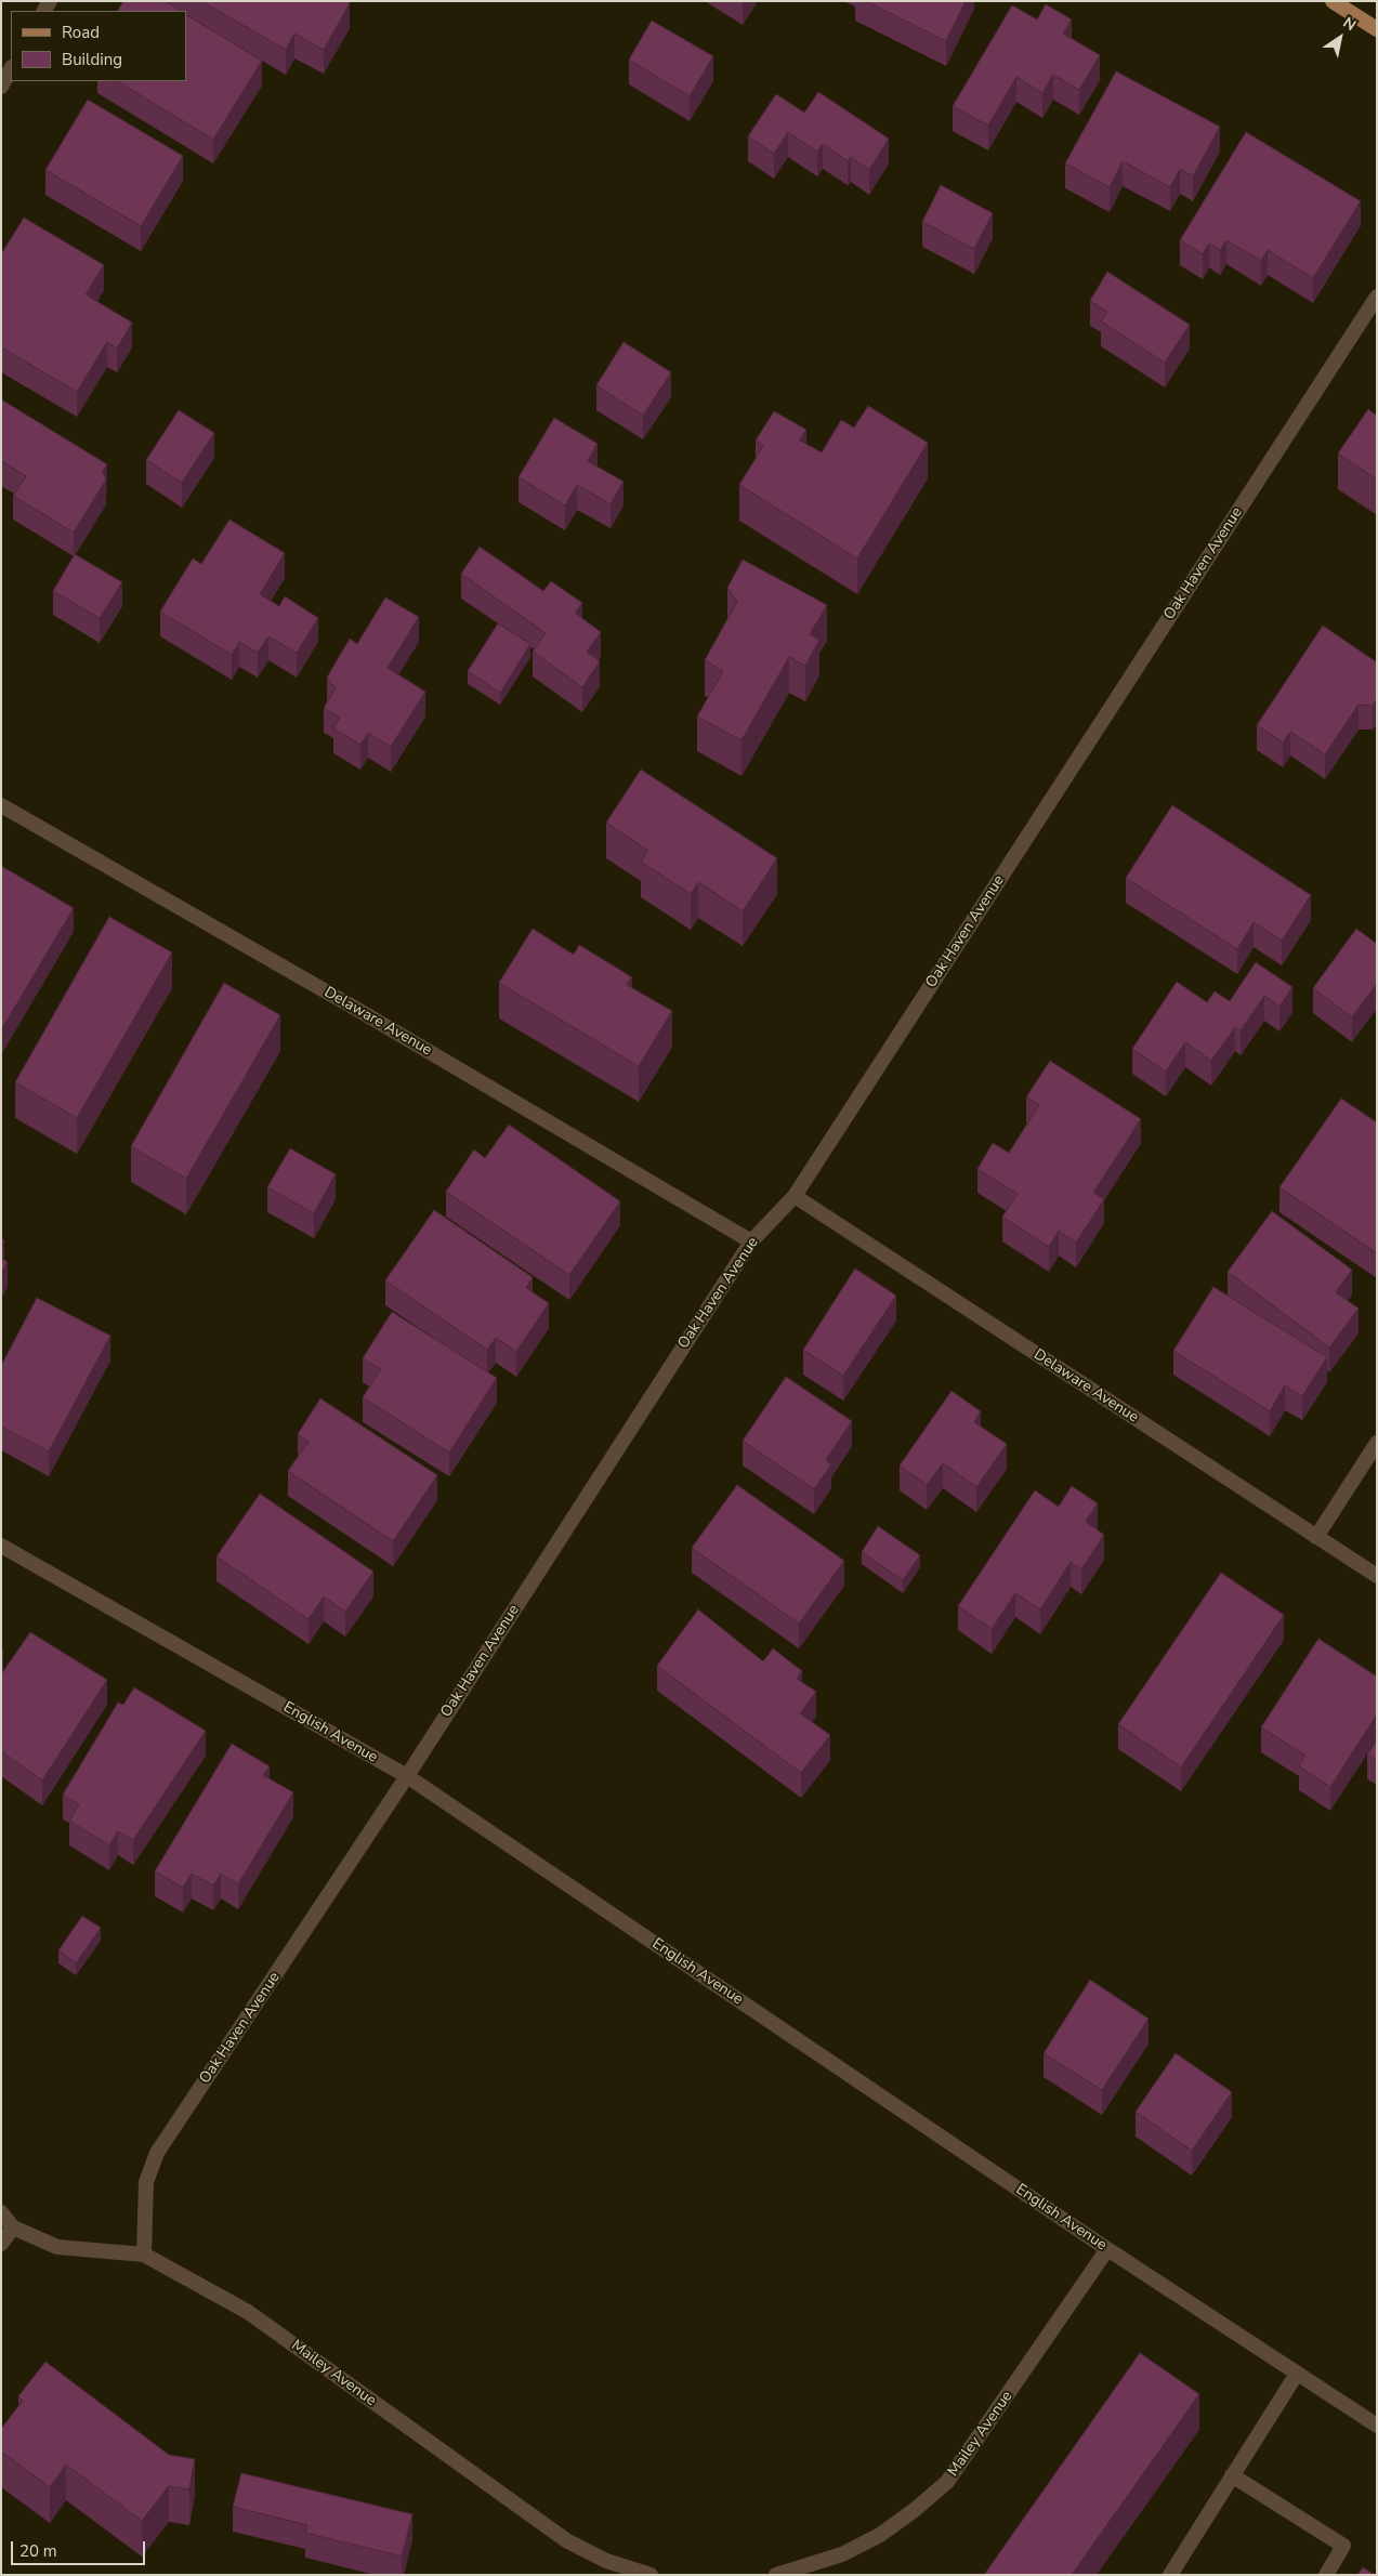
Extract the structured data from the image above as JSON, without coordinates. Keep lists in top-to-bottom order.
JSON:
{
  "streets": {
    "street": [
      "Oak Haven Avenue",
      "Delaware Avenue",
      "English Avenue",
      "Mailey Avenue"
    ]
  },
  "crossings": [
    ["Oak Haven Avenue", "Delaware Avenue"],
    ["Oak Haven Avenue", "English Avenue"],
    ["Oak Haven Avenue", "Mailey Avenue"],
    ["English Avenue", "Mailey Avenue"]
  ],
  "legend": ["Road", "Building"],
  "scale_bar": "20 m",
  "north": "top right"
}
